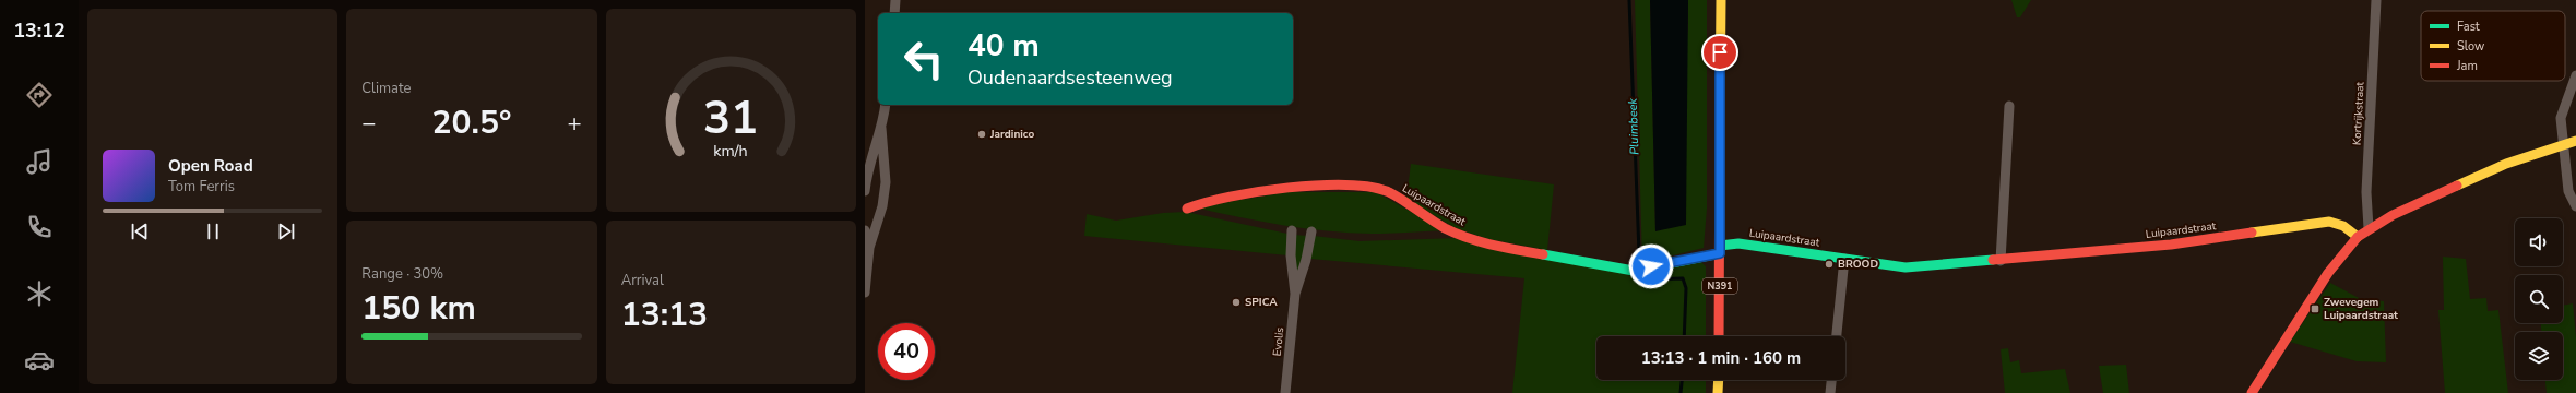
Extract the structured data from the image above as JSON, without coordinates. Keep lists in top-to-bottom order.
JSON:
{
  "streets": {
    "street": [
      "Kortrijkstraat",
      "Luipaardstraat",
      "N391",
      "Evolis"
    ]
  },
  "crossings": [
    ["Luipaardstraat", "N391"]
  ],
  "water": ["Pluimbeek"],
  "places": {
    "other": ["Jardinico", "BROOD", "SPICA"],
    "transit": ["Zwevegem Luipaardstraat"]
  },
  "legend": ["Fast", "Slow", "Jam"],
  "page": {
    "tabs": "13:12",
    "tile": [
      "Climate",
      ["Range · 30%", "150 km"],
      ["Arrival", "13:13"]
    ],
    "turn": ["40 m", "Oudenaardsesteenweg"],
    "heat": ["−", "20.5°", "+"],
    "song": ["Open Road", "Tom Ferris"],
    "limit": "40",
    "trip": "13:13 · 1 min · 160 m",
    "gauge": ["31", "km/h"]
  }
}
